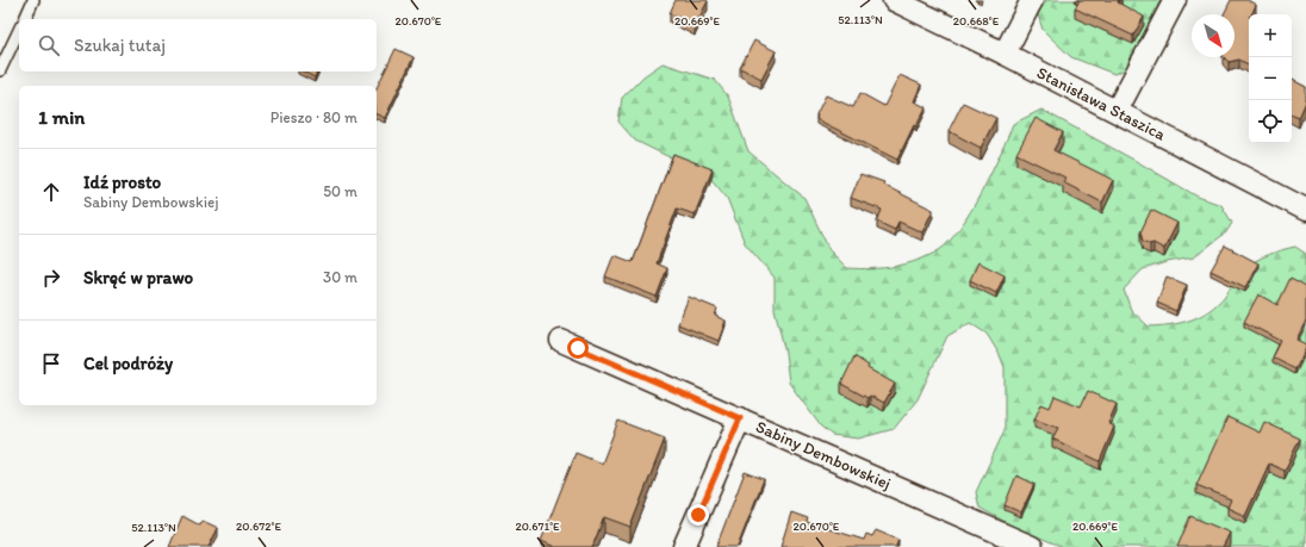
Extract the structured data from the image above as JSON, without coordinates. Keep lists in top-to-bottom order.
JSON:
{
  "streets": {
    "street": ["Stanisława Staszica", "Sabiny Dembowskiej"]
  },
  "north": "bottom right",
  "page": {
    "map_buttons": ["+", "−"],
    "search": "Szukaj tutaj",
    "heading": ["1 min", "Pieszo · 80 m"],
    "list": [
      ["Idź prosto", "Sabiny Dembowskiej", "50 m"],
      ["Skręć w prawo", "30 m"],
      "Cel podróży"
    ]
  },
  "coordinates": [
    "52.113°N",
    "20.670°E",
    "20.669°E",
    "20.668°E",
    "20.672°E",
    "20.671°E"
  ]
}
